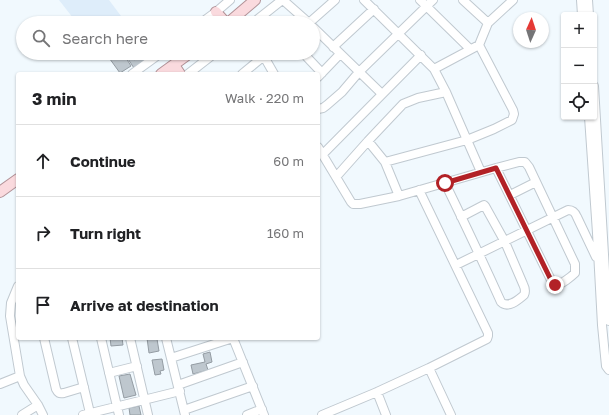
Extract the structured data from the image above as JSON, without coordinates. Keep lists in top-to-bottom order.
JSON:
{
  "north": "top",
  "page": {
    "map_buttons": ["+", "−"],
    "search": "Search here",
    "heading": ["3 min", "Walk · 220 m"],
    "list": [
      ["Continue", "60 m"],
      ["Turn right", "160 m"],
      "Arrive at destination"
    ]
  }
}
